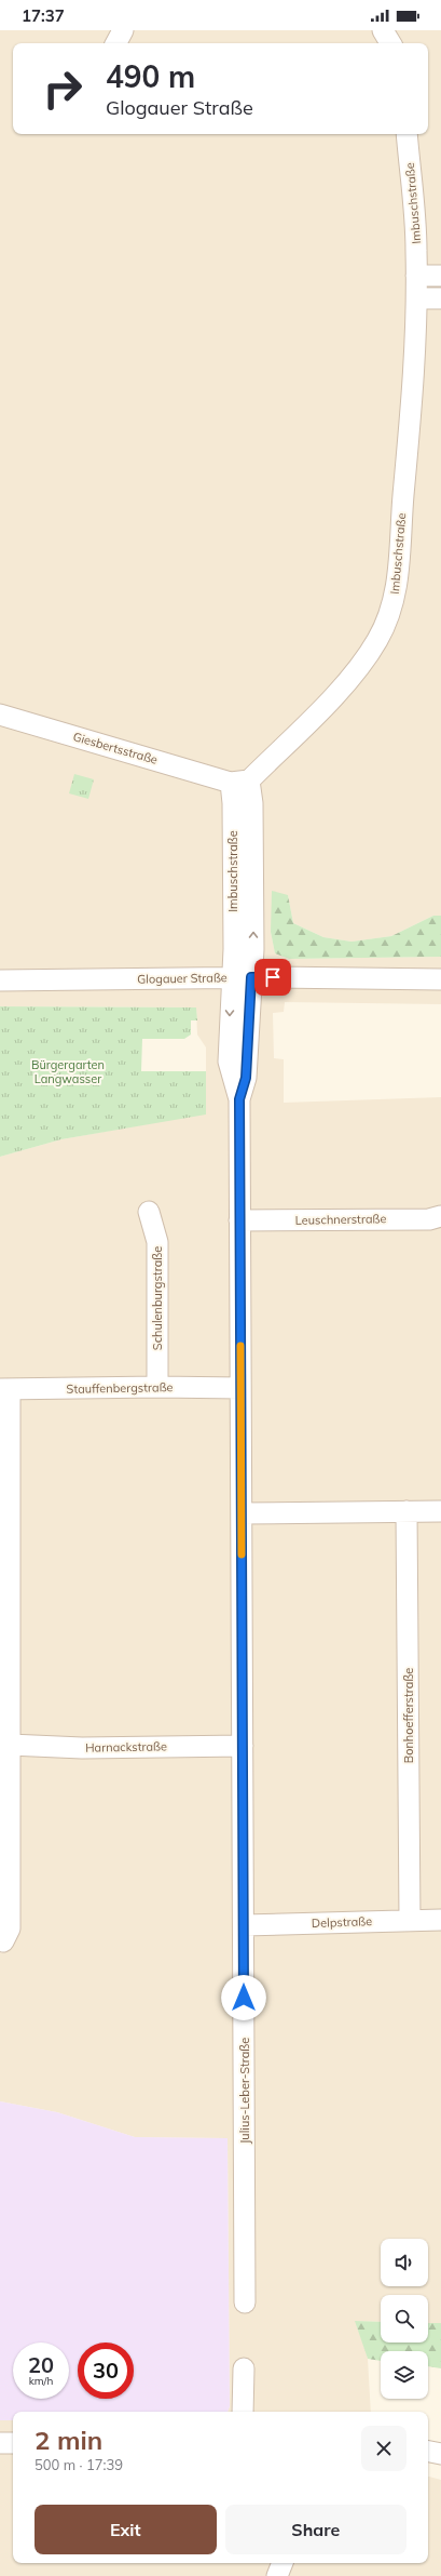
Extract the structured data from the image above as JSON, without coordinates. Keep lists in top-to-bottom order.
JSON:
{
  "streets": {
    "street": [
      "Imbuschstraße",
      "Giesbertsstraße",
      "Glogauer Straße",
      "Leuschnerstraße",
      "Schulenburgstraße",
      "Stauffenbergstraße",
      "Bonhoefferstraße",
      "Harnackstraße",
      "Delpstraße",
      "Julius-Leber-Straße"
    ]
  },
  "crossings": [
    ["Imbuschstraße", "Giesbertsstraße"],
    ["Imbuschstraße", "Glogauer Straße"],
    ["Imbuschstraße", "Julius-Leber-Straße"],
    ["Glogauer Straße", "Julius-Leber-Straße"],
    ["Leuschnerstraße", "Julius-Leber-Straße"],
    ["Schulenburgstraße", "Stauffenbergstraße"],
    ["Stauffenbergstraße", "Julius-Leber-Straße"],
    ["Bonhoefferstraße", "Delpstraße"],
    ["Harnackstraße", "Julius-Leber-Straße"],
    ["Delpstraße", "Julius-Leber-Straße"]
  ],
  "parks": ["Bürgergarten Langwasser"],
  "page": {
    "status": "17:37",
    "turn": ["490 m", "Glogauer Straße"],
    "speed": "20 km/h",
    "limit": "30",
    "heading": ["2 min", "500 m · 17:39"],
    "buttons": ["Exit", "Share"]
  }
}
